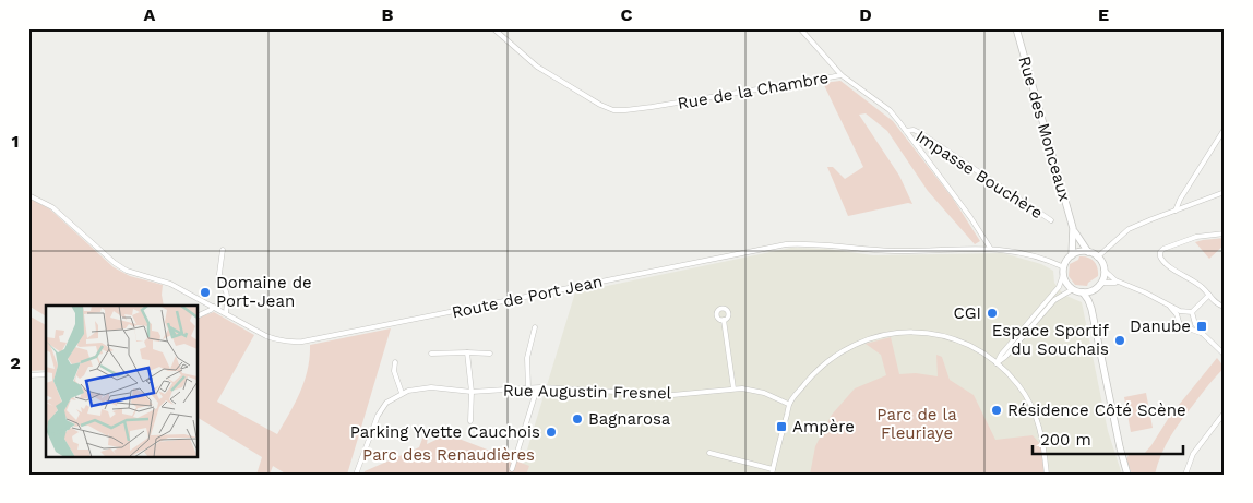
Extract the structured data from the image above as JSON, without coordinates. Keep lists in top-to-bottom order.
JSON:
{
  "streets": {
    "main road": ["Rue des Monceaux"],
    "street": [
      "Rue de la Chambre",
      "Impasse Bouchère",
      "Route de Port Jean",
      "Rue Augustin Fresnel"
    ]
  },
  "crossings": [
    ["Rue de la Chambre", "Impasse Bouchère"],
    ["Rue de la Chambre", "Route de Port Jean"],
    ["Rue des Monceaux", "Route de Port Jean"]
  ],
  "parks": ["Parc de la Fleuriaye", "Parc des Renaudières"],
  "places": {
    "other": [
      "Domaine de Port-Jean",
      "CGI",
      "Espace Sportif du Souchais",
      "Résidence Côté Scène",
      "Bagnarosa",
      "Parking Yvette Cauchois"
    ],
    "transit": ["Danube", "Ampère"]
  },
  "scale_bar": "200 m",
  "grid": {
    "columns": [
      "A",
      "B",
      "C",
      "D",
      "E"
    ],
    "rows": ["1", "2"]
  }
}
